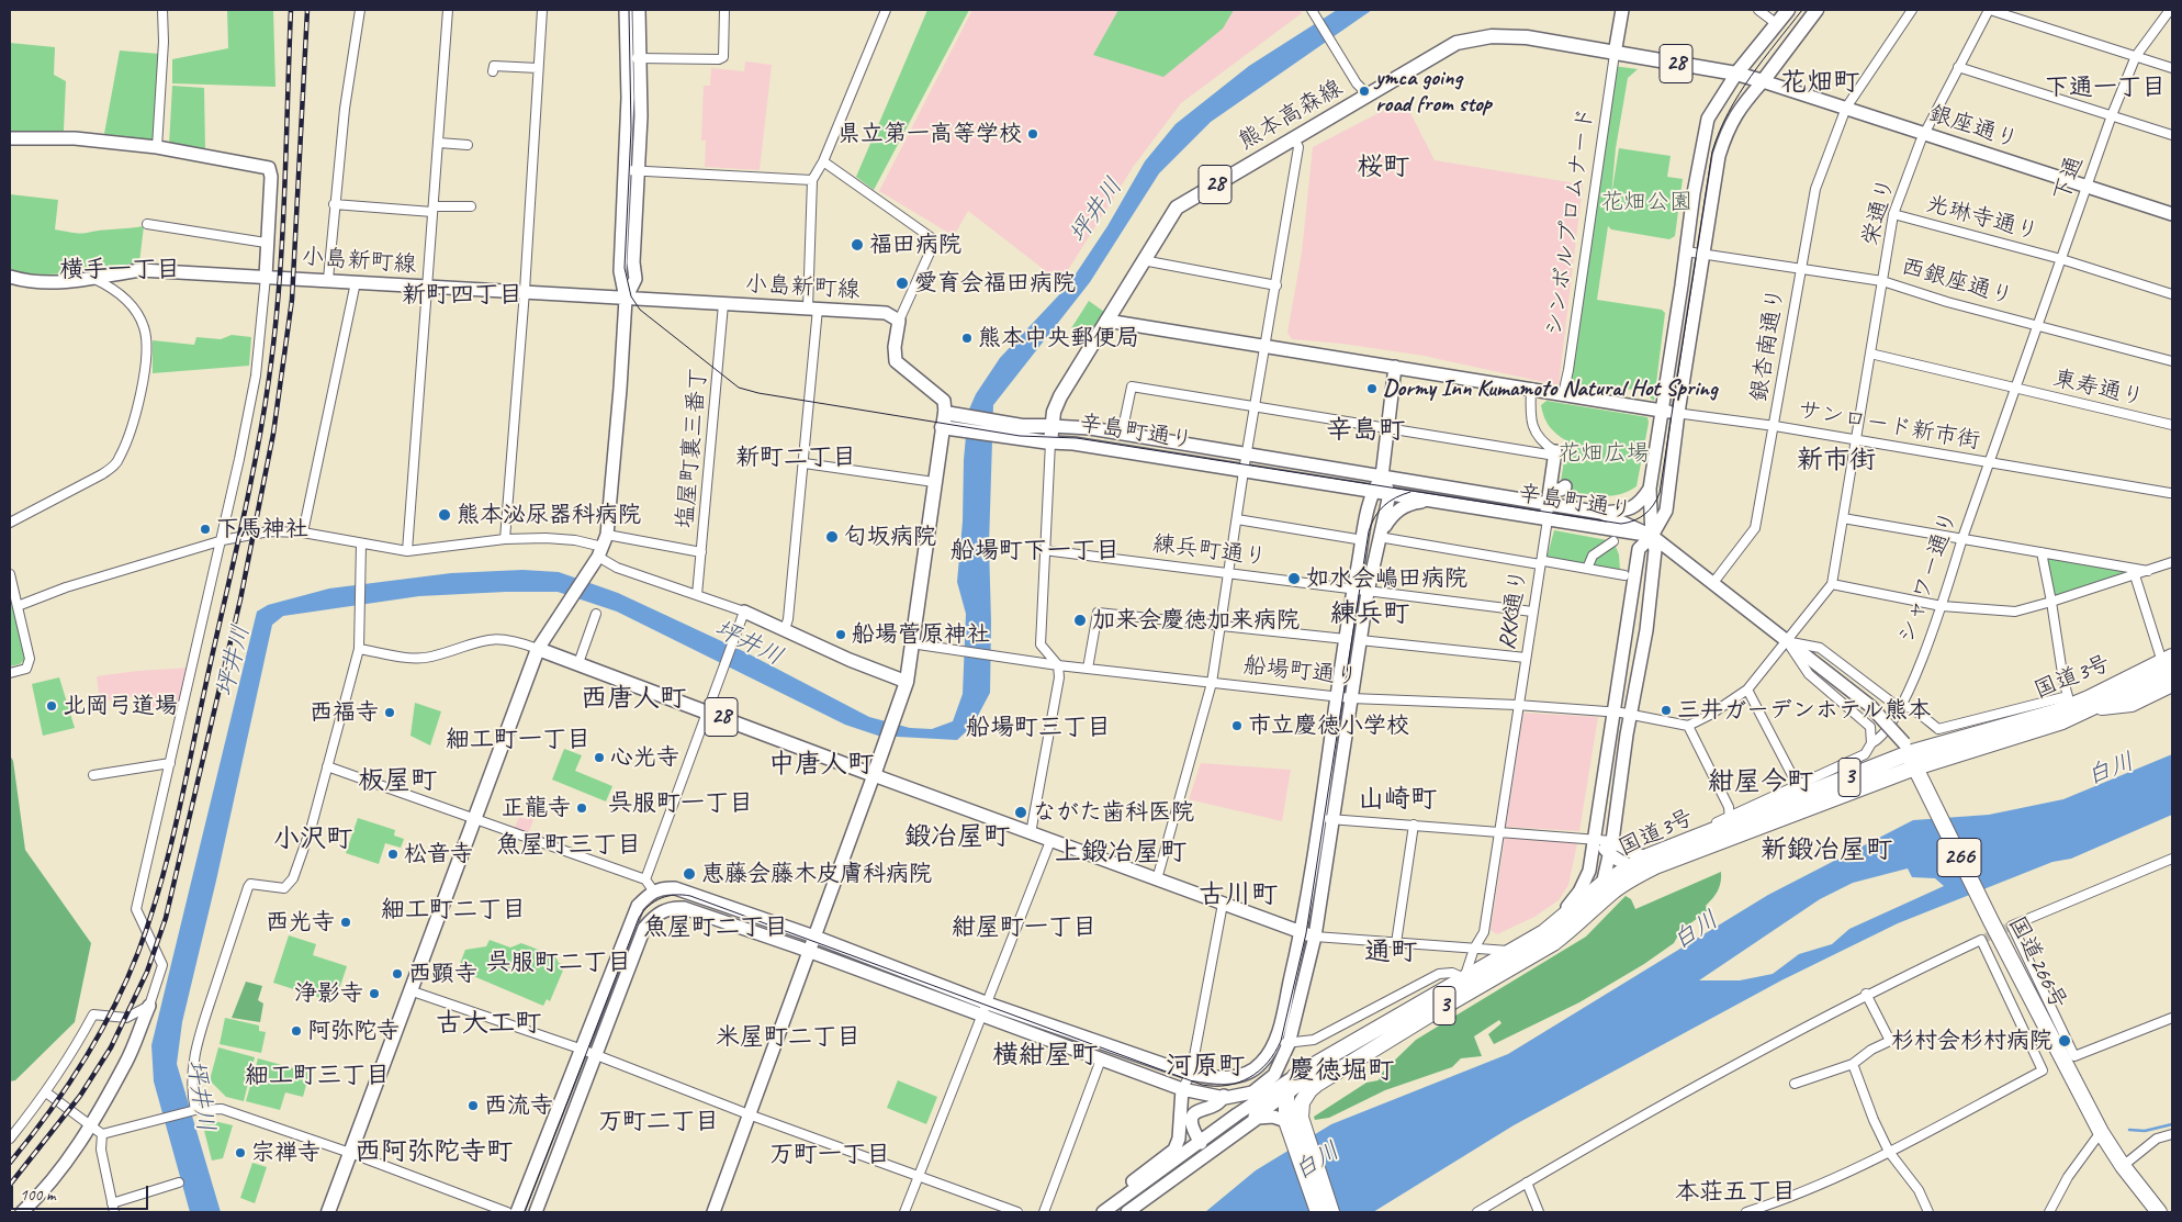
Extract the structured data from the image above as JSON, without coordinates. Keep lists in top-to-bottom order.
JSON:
{
  "streets": {
    "highway": [
      "国道3号",
      "3",
      "266",
      "国道266号"
    ],
    "main road": ["28", "熊本高森線"],
    "street": [
      "銀座通り",
      "下通",
      "栄通り",
      "光琳寺通り",
      "シンボルプロムナード",
      "小島新町線",
      "西銀座通り",
      "銀杏南通り",
      "東寿通り",
      "サンロード新市街",
      "辛島町通り",
      "塩屋町裏三番丁",
      "練兵町通り",
      "シャワー通り",
      "RKK通り",
      "船場町通り"
    ]
  },
  "crossings": [
    ["熊本高森線", "銀座通り"],
    ["熊本高森線", "シンボルプロムナード"],
    ["熊本高森線", "辛島町通り"],
    ["銀座通り", "下通"],
    ["銀座通り", "栄通り"],
    ["銀座通り", "銀杏南通り"],
    ["下通", "光琳寺通り"],
    ["下通", "西銀座通り"],
    ["下通", "東寿通り"],
    ["下通", "サンロード新市街"],
    ["下通", "シャワー通り"],
    ["栄通り", "光琳寺通り"],
    ["栄通り", "西銀座通り"],
    ["栄通り", "東寿通り"],
    ["栄通り", "サンロード新市街"],
    ["小島新町線", "塩屋町裏三番丁"],
    ["西銀座通り", "銀杏南通り"],
    ["銀杏南通り", "サンロード新市街"],
    ["サンロード新市街", "シャワー通り"],
    ["辛島町通り", "RKK通り"],
    ["練兵町通り", "RKK通り"],
    ["シャワー通り", "国道3号"],
    ["RKK通り", "船場町通り"],
    ["RKK通り", "国道3号"],
    ["国道3号", "3"],
    ["国道3号", "国道266号"]
  ],
  "districts": [
    "花畑町",
    "下通一丁目",
    "桜町",
    "横手一丁目",
    "新町四丁目",
    "辛島町",
    "新町二丁目",
    "新市街",
    "船場町下一丁目",
    "練兵町",
    "西唐人町",
    "船場町三丁目",
    "細工町一丁目",
    "中唐人町",
    "板屋町",
    "紺屋今町",
    "山崎町",
    "呉服町一丁目",
    "鍛冶屋町",
    "小沢町",
    "魚屋町三丁目",
    "新鍛冶屋町",
    "上鍛冶屋町",
    "古川町",
    "細工町二丁目",
    "魚屋町二丁目",
    "紺屋町一丁目",
    "通町",
    "呉服町二丁目",
    "古大工町",
    "米屋町二丁目",
    "横紺屋町",
    "河原町",
    "慶徳堀町",
    "細工町三丁目",
    "万町二丁目",
    "西阿弥陀寺町",
    "万町一丁目",
    "本荘五丁目"
  ],
  "water": ["坪井川", "白川"],
  "parks": ["花畑公園", "花畑広場"],
  "places": [
    "ymca going road from stop",
    "県立第一高等学校",
    "福田病院",
    "愛育会福田病院",
    "熊本中央郵便局",
    "Dormy Inn Kumamoto Natural Hot Spring",
    "熊本泌尿器科病院",
    "下馬神社",
    "匂坂病院",
    "如水会嶋田病院",
    "加来会慶徳加来病院",
    "船場菅原神社",
    "北岡弓道場",
    "三井ガーデンホテル熊本",
    "西福寺",
    "市立慶徳小学校",
    "心光寺",
    "正龍寺",
    "ながた歯科医院",
    "松音寺",
    "恵藤会藤木皮膚科病院",
    "西光寺",
    "西顕寺",
    "浄影寺",
    "阿弥陀寺",
    "杉村会杉村病院",
    "西流寺",
    "宗禅寺"
  ],
  "scale_bar": "100 m"
}
